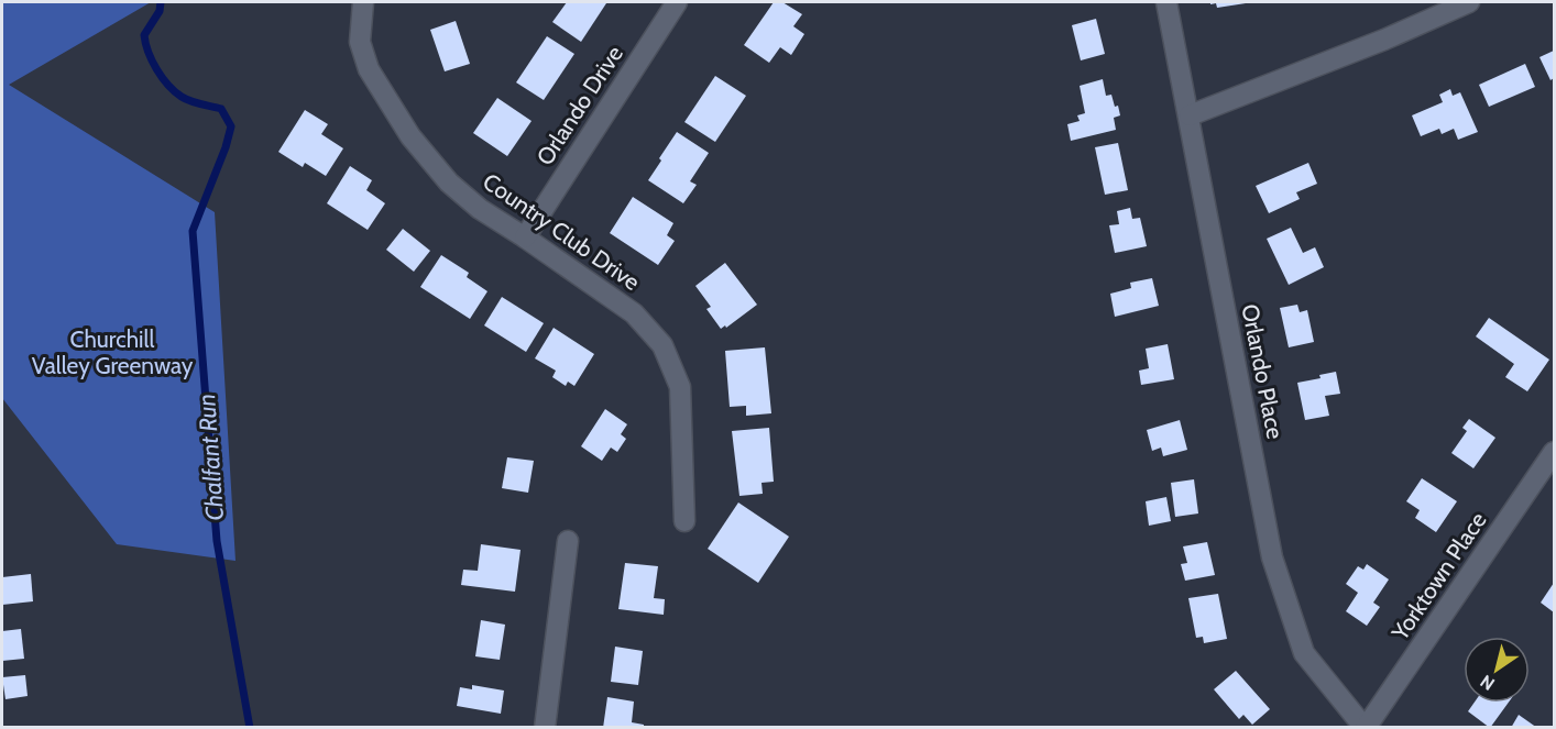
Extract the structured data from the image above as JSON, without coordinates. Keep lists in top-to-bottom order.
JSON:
{
  "streets": {
    "street": [
      "Orlando Drive",
      "Country Club Drive",
      "Orlando Place",
      "Yorktown Place"
    ]
  },
  "crossings": [
    ["Orlando Drive", "Country Club Drive"],
    ["Orlando Place", "Yorktown Place"]
  ],
  "water": ["Chalfant Run"],
  "parks": ["Churchill Valley Greenway"],
  "north": "bottom left"
}
